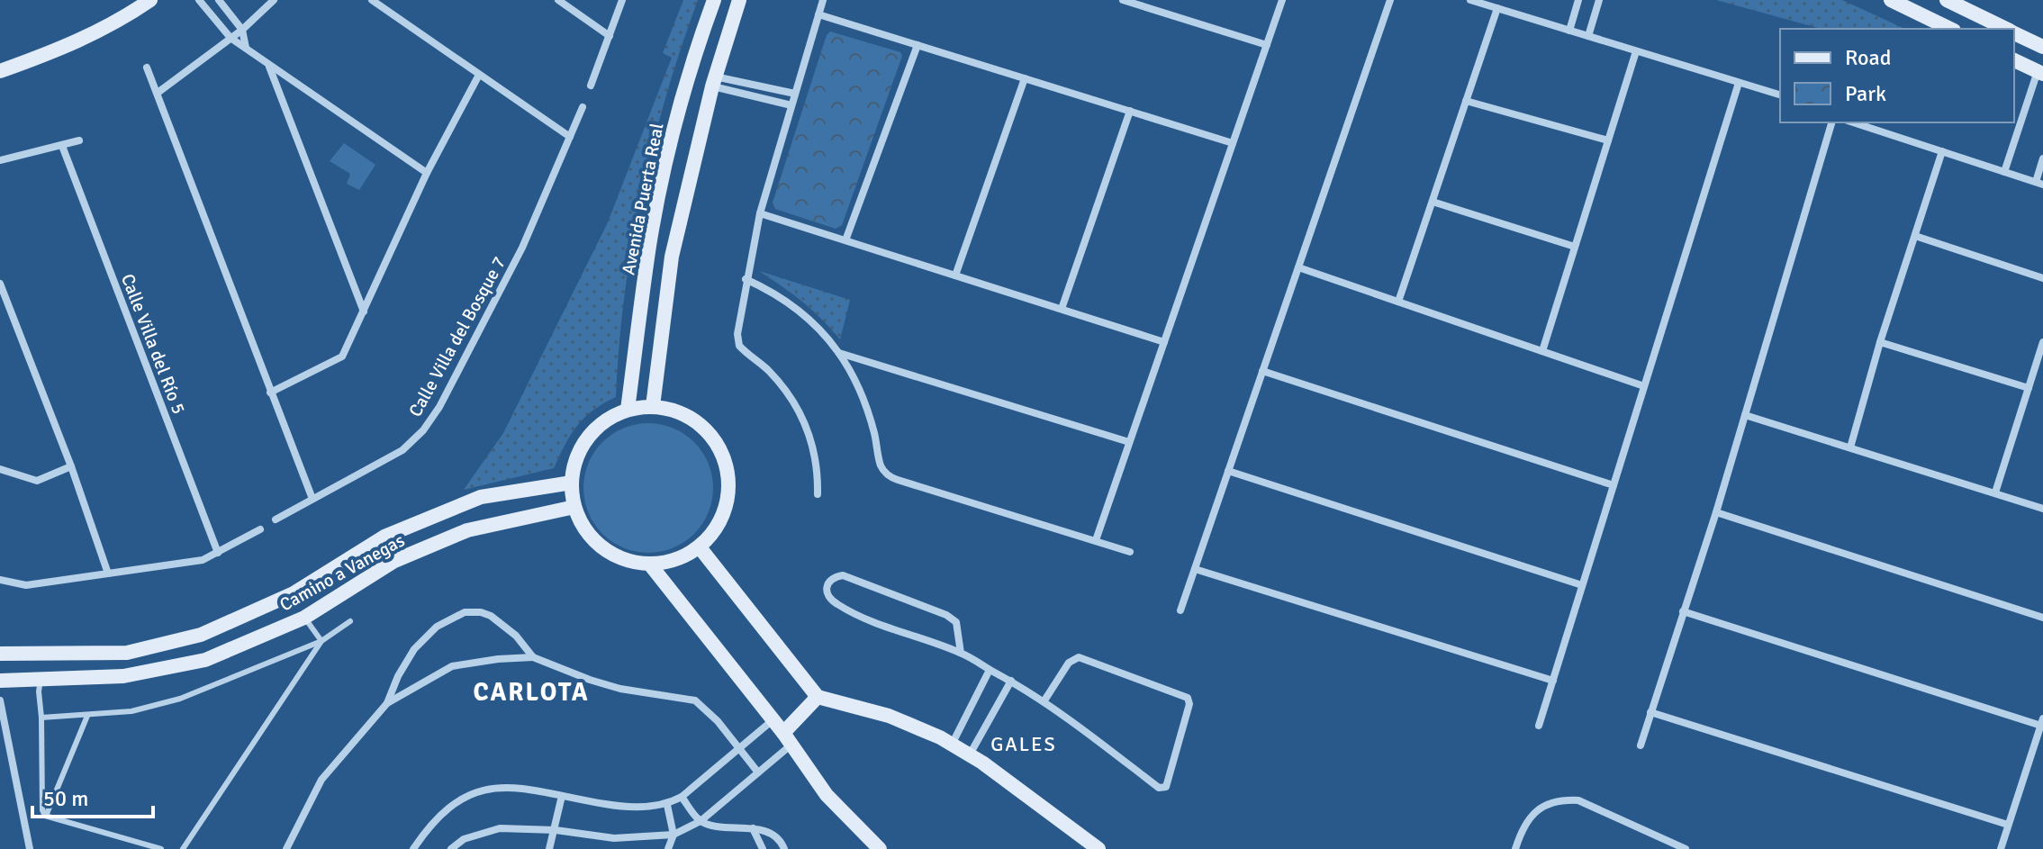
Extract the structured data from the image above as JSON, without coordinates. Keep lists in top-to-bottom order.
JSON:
{
  "streets": {
    "main road": ["Avenida Puerta Real", "Camino a Vanegas"],
    "street": ["Calle Villa del Bosque 7", "Calle Villa del Río 5"]
  },
  "crossings": [
    ["Avenida Puerta Real", "Camino a Vanegas"]
  ],
  "districts": ["CARLOTA", "GALES"],
  "legend": ["Road", "Park"],
  "scale_bar": "50 m"
}
